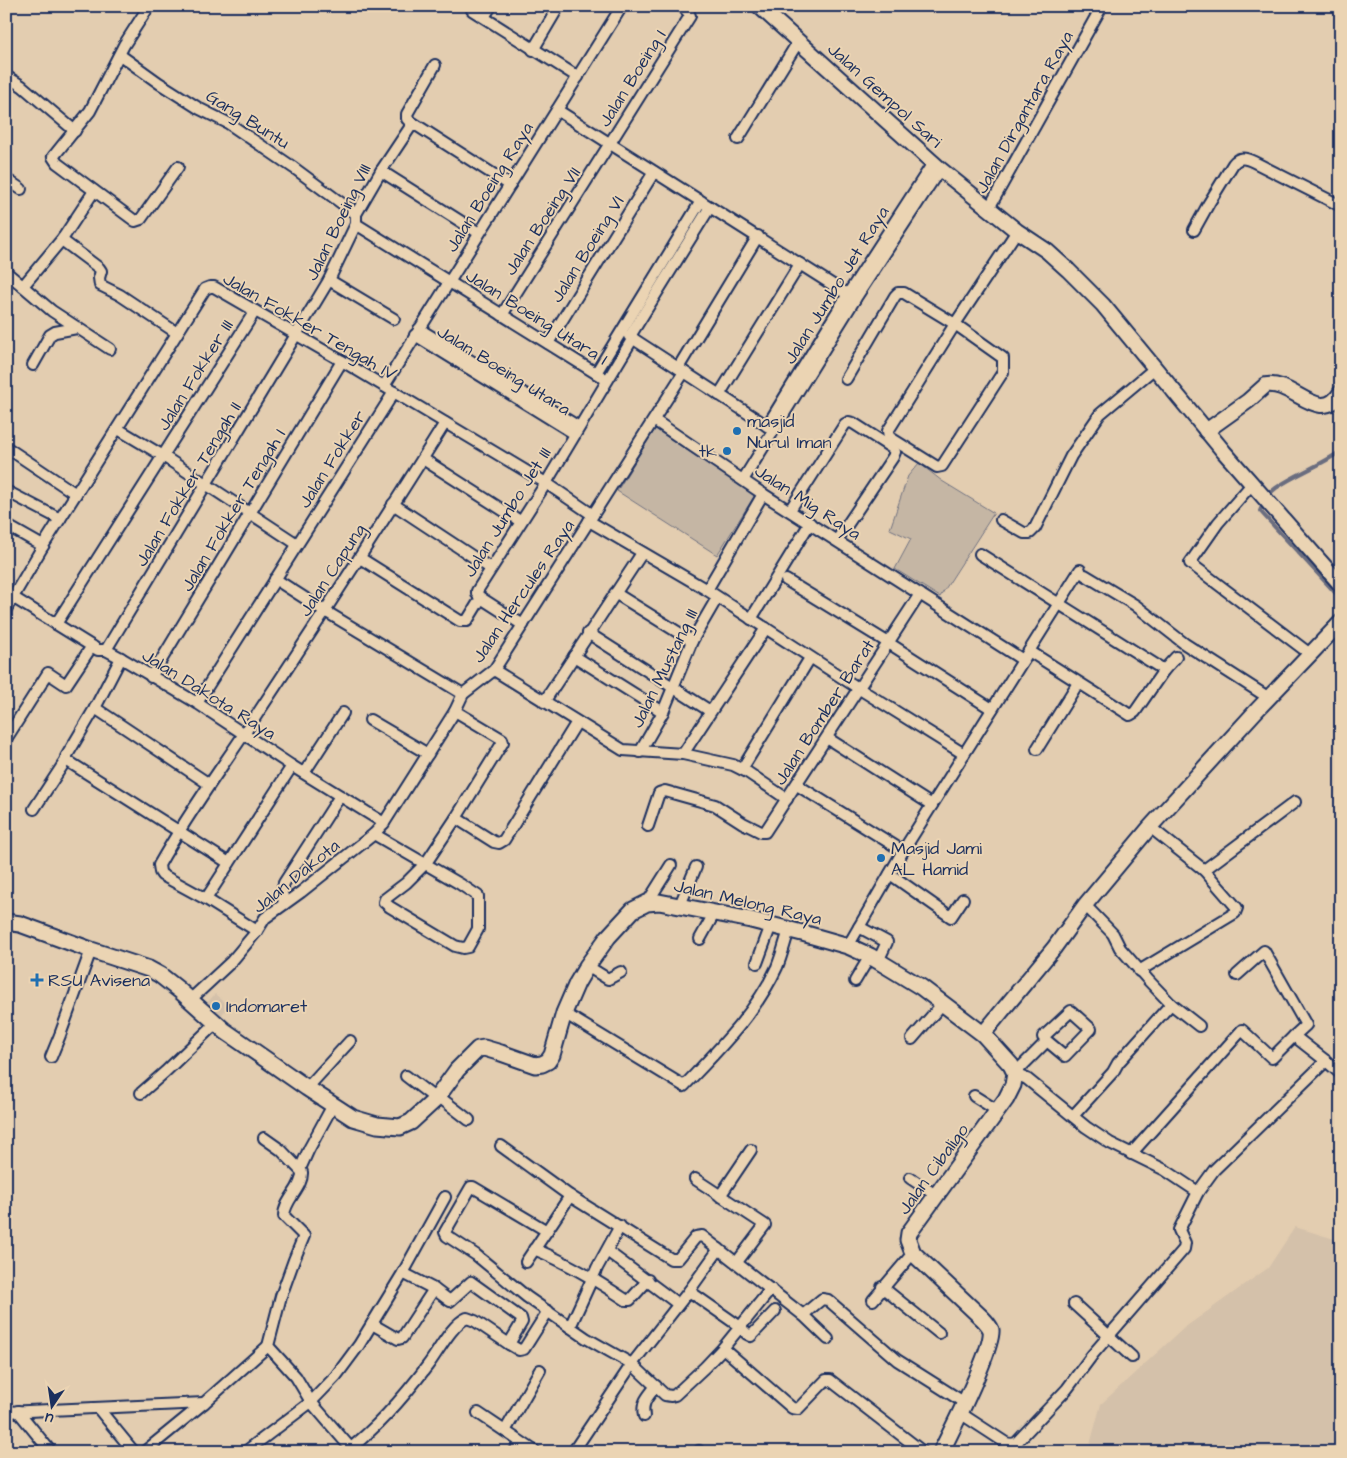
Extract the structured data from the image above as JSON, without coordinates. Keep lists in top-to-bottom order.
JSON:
{
  "streets": {
    "main road": ["Jalan Melong Raya", "Jalan Cibaligo"],
    "street": [
      "Jalan Boeing I",
      "Jalan Gempol Sari",
      "Jalan Dirgantara Raya",
      "Gang Buntu",
      "Jalan Boeing Raya",
      "Jalan Boeing VII",
      "Jalan Boeing VIII",
      "Jalan Boeing VI",
      "Jalan Jumbo Jet Raya",
      "Jalan Boeing Utara I",
      "Jalan Fokker Tengah IV",
      "Jalan Boeing Utara",
      "Jalan Fokker III",
      "Jalan Fokker",
      "Jalan Fokker Tengah II",
      "Jalan Mig Raya",
      "Jalan Fokker Tengah I",
      "Jalan Jumbo Jet III",
      "Jalan Capung",
      "Jalan Hercules Raya",
      "Jalan Mustang III",
      "Jalan Dakota Raya",
      "Jalan Bomber Barat",
      "Jalan Dakota"
    ]
  },
  "crossings": [
    ["Jalan Boeing I", "Jalan Boeing VII"],
    ["Jalan Gempol Sari", "Jalan Dirgantara Raya"],
    ["Jalan Gempol Sari", "Jalan Jumbo Jet Raya"],
    ["Gang Buntu", "Jalan Boeing Raya"],
    ["Gang Buntu", "Jalan Boeing VIII"],
    ["Gang Buntu", "Jalan Boeing Utara I"],
    ["Jalan Boeing Raya", "Jalan Boeing Utara I"],
    ["Jalan Boeing Raya", "Jalan Fokker Tengah IV"],
    ["Jalan Boeing Raya", "Jalan Boeing Utara"],
    ["Jalan Boeing VII", "Jalan Boeing Utara I"],
    ["Jalan Boeing VIII", "Jalan Fokker Tengah IV"],
    ["Jalan Boeing VIII", "Jalan Fokker Tengah II"],
    ["Jalan Boeing VI", "Jalan Boeing Utara I"],
    ["Jalan Jumbo Jet Raya", "Jalan Mig Raya"],
    ["Jalan Boeing Utara I", "Jalan Jumbo Jet III"],
    ["Jalan Fokker Tengah IV", "Jalan Fokker III"],
    ["Jalan Fokker Tengah IV", "Jalan Fokker"],
    ["Jalan Fokker Tengah IV", "Jalan Fokker Tengah II"],
    ["Jalan Fokker Tengah IV", "Jalan Fokker Tengah I"],
    ["Jalan Fokker Tengah IV", "Jalan Jumbo Jet III"],
    ["Jalan Fokker Tengah IV", "Jalan Capung"],
    ["Jalan Fokker Tengah IV", "Jalan Hercules Raya"],
    ["Jalan Fokker Tengah IV", "Jalan Mustang III"],
    ["Jalan Fokker Tengah IV", "Jalan Dakota Raya"],
    ["Jalan Fokker Tengah IV", "Jalan Bomber Barat"],
    ["Jalan Boeing Utara", "Jalan Jumbo Jet III"],
    ["Jalan Fokker III", "Jalan Dakota Raya"],
    ["Jalan Fokker", "Jalan Dakota Raya"],
    ["Jalan Fokker Tengah II", "Jalan Dakota Raya"],
    ["Jalan Mig Raya", "Jalan Hercules Raya"],
    ["Jalan Mig Raya", "Jalan Bomber Barat"],
    ["Jalan Fokker Tengah I", "Jalan Dakota Raya"],
    ["Jalan Jumbo Jet III", "Jalan Capung"],
    ["Jalan Capung", "Jalan Dakota Raya"],
    ["Jalan Hercules Raya", "Jalan Dakota Raya"],
    ["Jalan Hercules Raya", "Jalan Bomber Barat"],
    ["Jalan Hercules Raya", "Jalan Dakota"],
    ["Jalan Mustang III", "Jalan Bomber Barat"],
    ["Jalan Dakota Raya", "Jalan Dakota"]
  ],
  "places": {
    "other": [
      "masjid Nurul Iman",
      "tk",
      "Masjid Jami AL Hamid",
      "Indomaret"
    ],
    "health": ["RSU Avisena"]
  },
  "north": "bottom"
}
